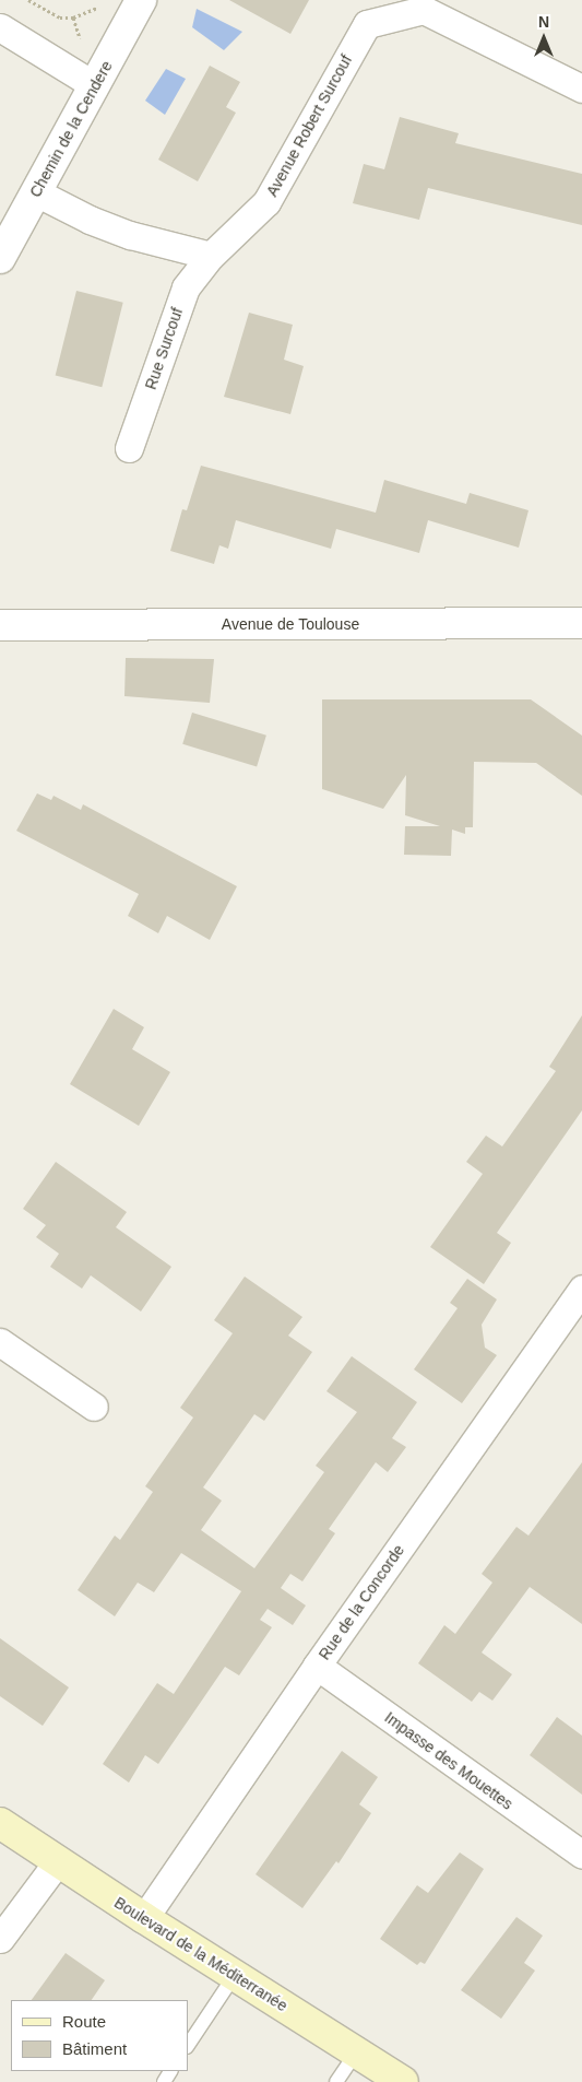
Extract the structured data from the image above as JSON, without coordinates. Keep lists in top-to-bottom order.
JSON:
{
  "streets": {
    "main road": ["Boulevard de la Méditerranée"],
    "street": [
      "Avenue Robert Surcouf",
      "Chemin de la Cendere",
      "Rue Surcouf",
      "Avenue de Toulouse",
      "Rue de la Concorde",
      "Impasse des Mouettes"
    ]
  },
  "crossings": [
    ["Avenue Robert Surcouf", "Rue Surcouf"],
    ["Rue de la Concorde", "Impasse des Mouettes"],
    ["Rue de la Concorde", "Boulevard de la Méditerranée"]
  ],
  "legend": ["Route", "Bâtiment"],
  "north": "top"
}
